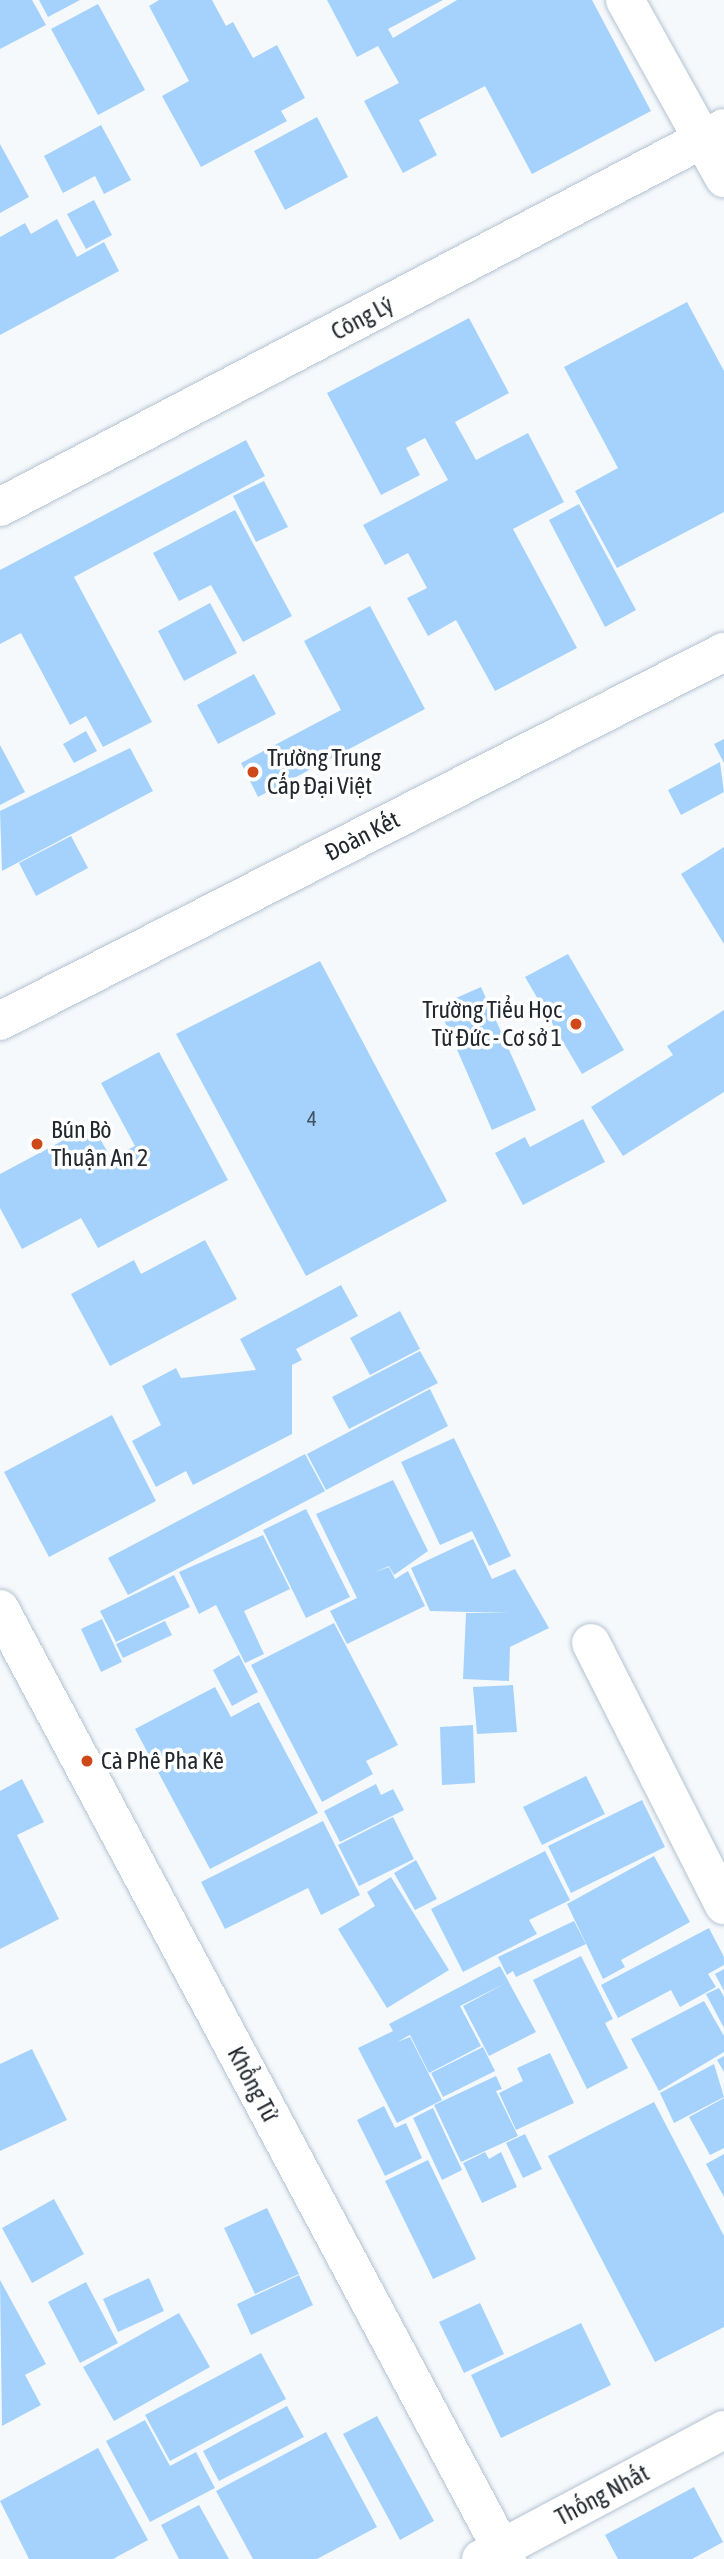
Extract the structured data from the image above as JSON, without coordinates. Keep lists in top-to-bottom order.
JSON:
{
  "streets": {
    "street": [
      "Công Lý",
      "Đoàn Kết",
      "Khổng Tử",
      "Thống Nhất"
    ]
  },
  "crossings": [
    ["Khổng Tử", "Thống Nhất"]
  ],
  "places": [
    "Trường Trung Cấp Đại Việt",
    "Trường Tiểu Học Từ Đức - Cơ sở 1",
    "Bún Bò Thuận An 2",
    "Cà Phê Pha Kê"
  ],
  "house_numbers": ["4"]
}
